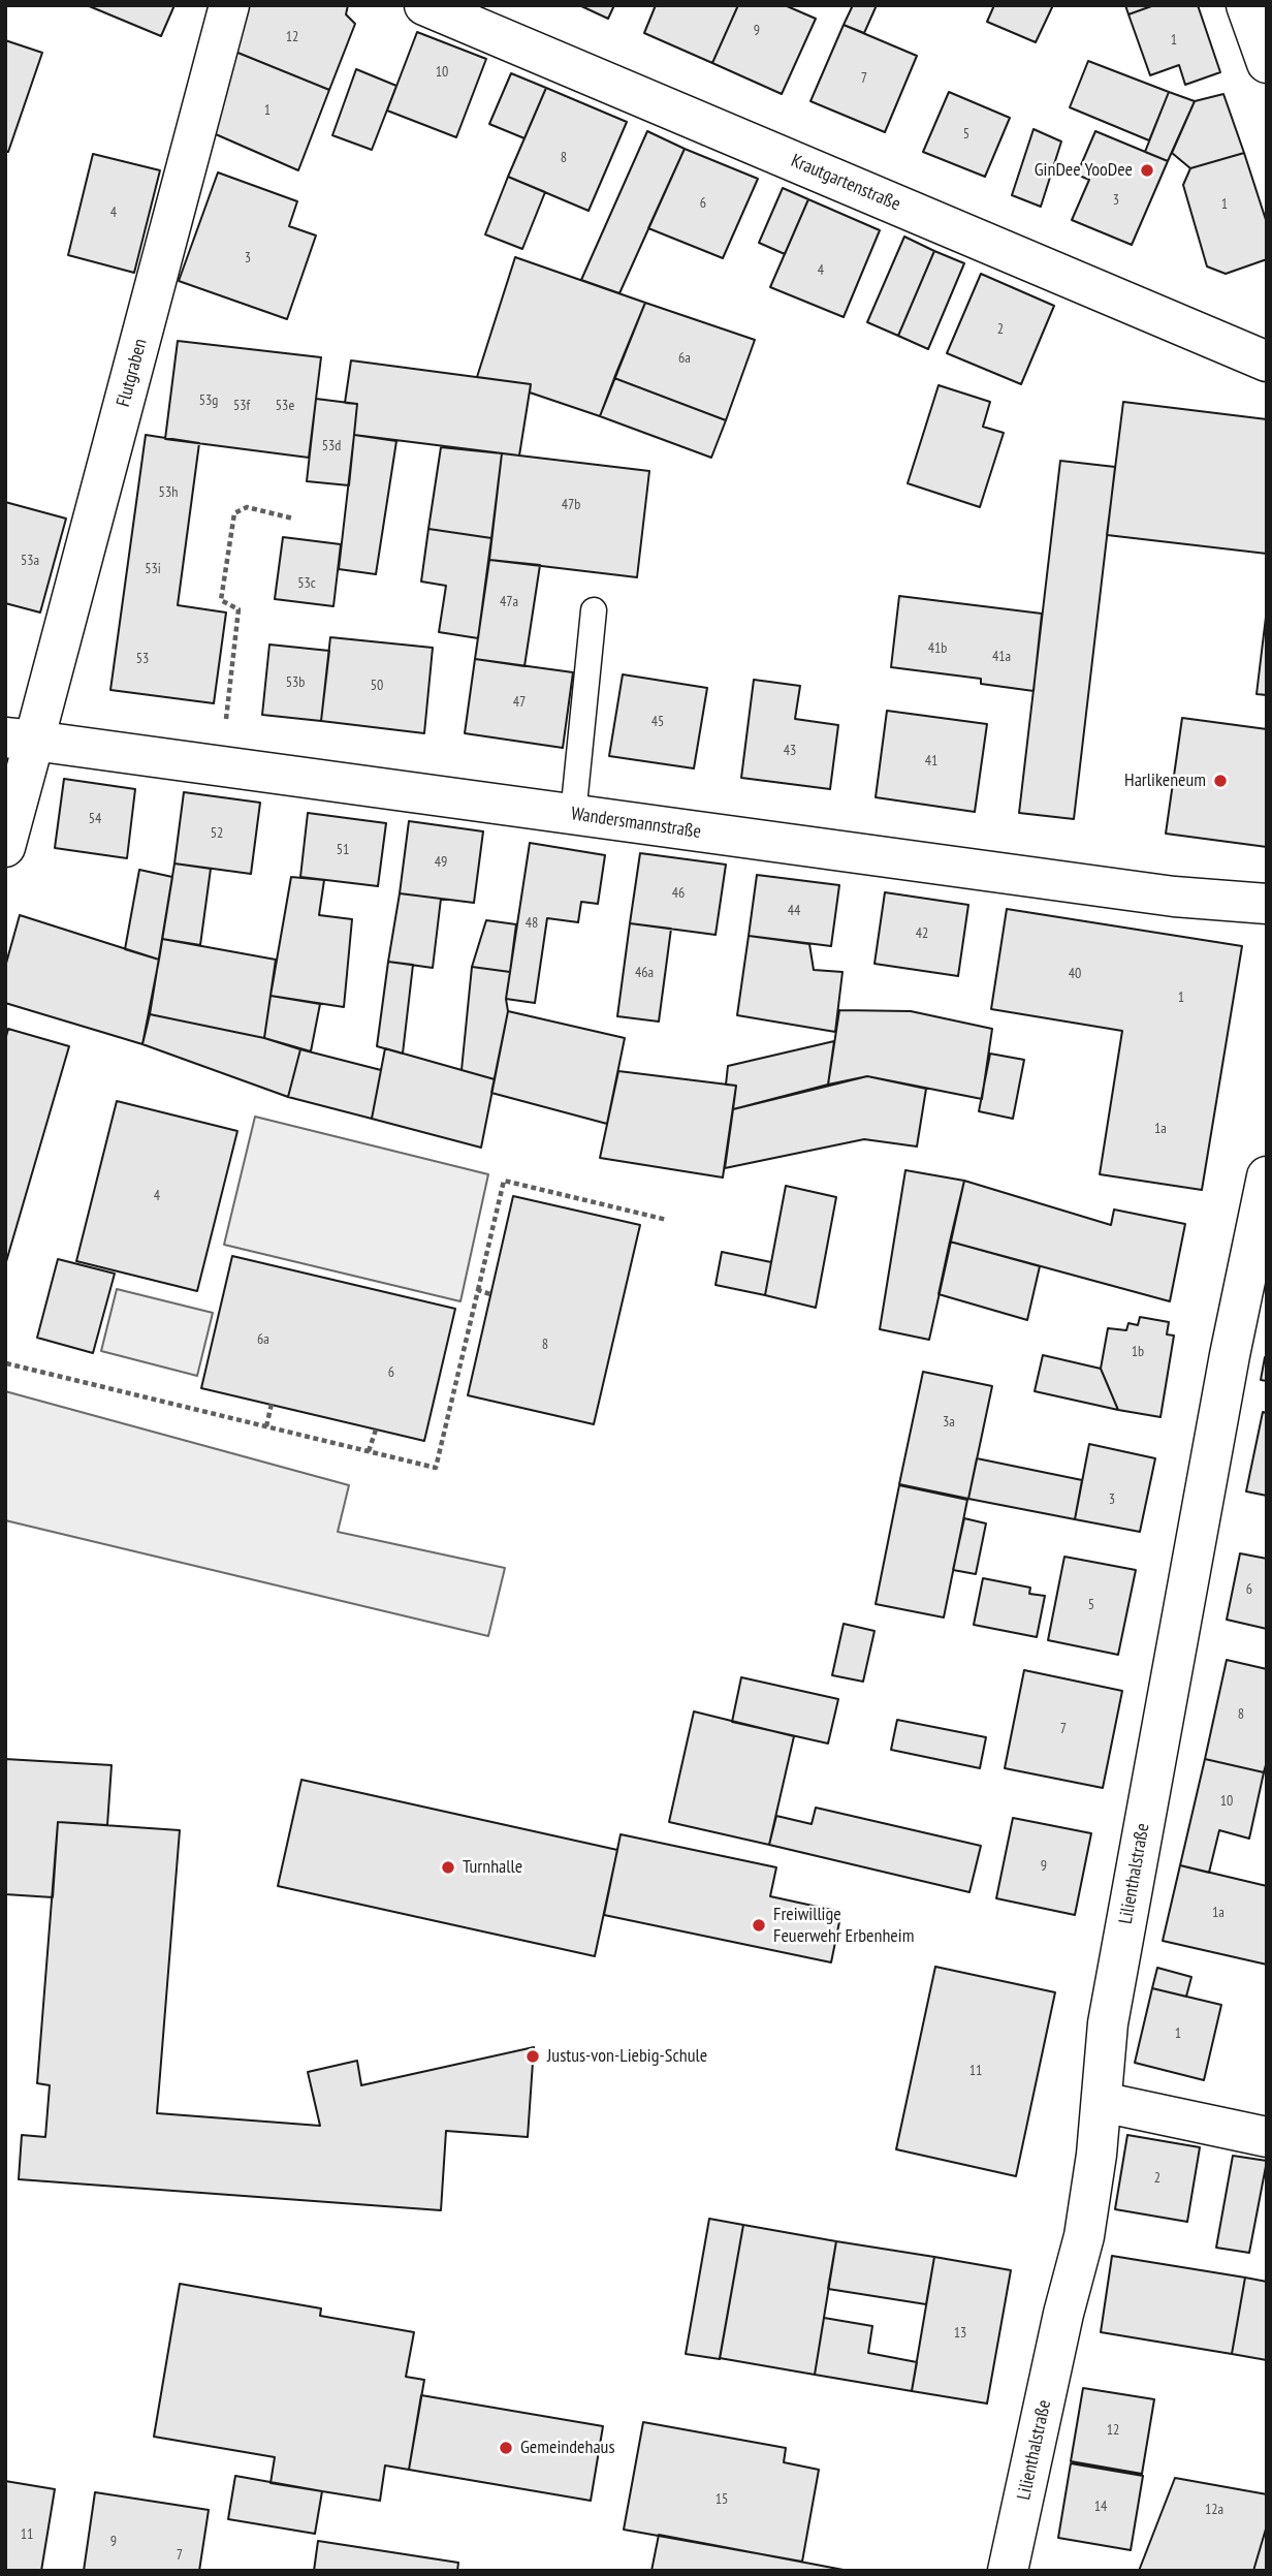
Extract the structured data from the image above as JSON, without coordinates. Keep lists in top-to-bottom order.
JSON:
{
  "streets": {
    "street": [
      "Krautgartenstraße",
      "Flutgraben",
      "Wandersmannstraße",
      "Lilienthalstraße"
    ]
  },
  "crossings": [
    ["Flutgraben", "Wandersmannstraße"]
  ],
  "places": [
    "GinDee YooDee",
    "Harlikeneum",
    "Turnhalle",
    "Freiwillige Feuerwehr Erbenheim",
    "Justus-von-Liebig-Schule",
    "Gemeindehaus"
  ],
  "house_numbers": [
    "9",
    "12",
    "1",
    "10",
    "7",
    "1",
    "5",
    "8",
    "3",
    "6",
    "1",
    "4",
    "3",
    "4",
    "2",
    "6a",
    "53g",
    "53f",
    "53e",
    "53d",
    "53h",
    "47b",
    "53a",
    "53i",
    "53c",
    "47a",
    "41b",
    "41a",
    "53",
    "53b",
    "50",
    "47",
    "45",
    "43",
    "41",
    "54",
    "52",
    "51",
    "49",
    "46",
    "44",
    "48",
    "42",
    "46a",
    "40",
    "1",
    "1a",
    "4",
    "6a",
    "8",
    "1b",
    "6",
    "3a",
    "3",
    "6",
    "5",
    "8",
    "7",
    "10",
    "9",
    "1a",
    "1",
    "11",
    "2",
    "13",
    "12",
    "15",
    "14",
    "12a",
    "11",
    "9",
    "7"
  ]
}
